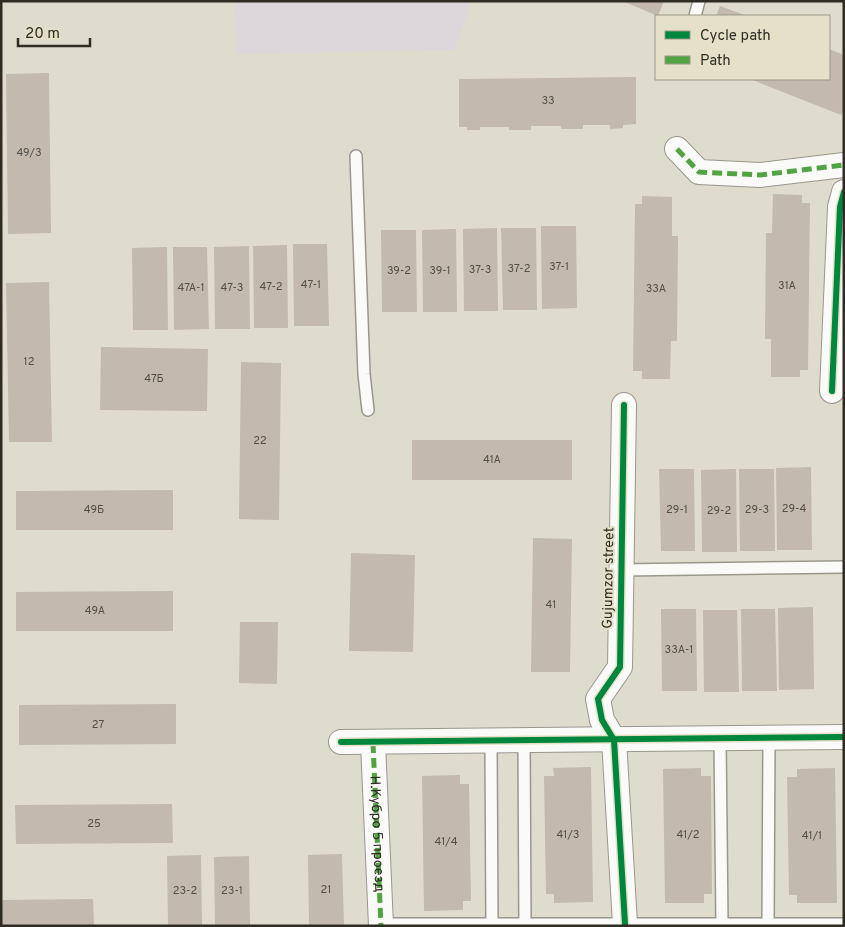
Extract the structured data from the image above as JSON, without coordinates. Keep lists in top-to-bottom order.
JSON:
{
  "streets": {
    "street": ["Gujumzor street", "Н.Кубро 5 проезд"]
  },
  "house_numbers": [
    "33",
    "49/3",
    "37-1",
    "37-2",
    "37-3",
    "39-2",
    "39-1",
    "47-1",
    "31А",
    "47-2",
    "47A-1",
    "47-3",
    "33А",
    "12",
    "47Б",
    "22",
    "41А",
    "29-4",
    "49Б",
    "29-1",
    "29-3",
    "29-2",
    "41",
    "49А",
    "33А-1",
    "27",
    "25",
    "41/3",
    "41/2",
    "41/1",
    "41/4",
    "21",
    "23-2",
    "23-1"
  ],
  "legend": ["Cycle path", "Path"],
  "scale_bar": "20 m"
}
